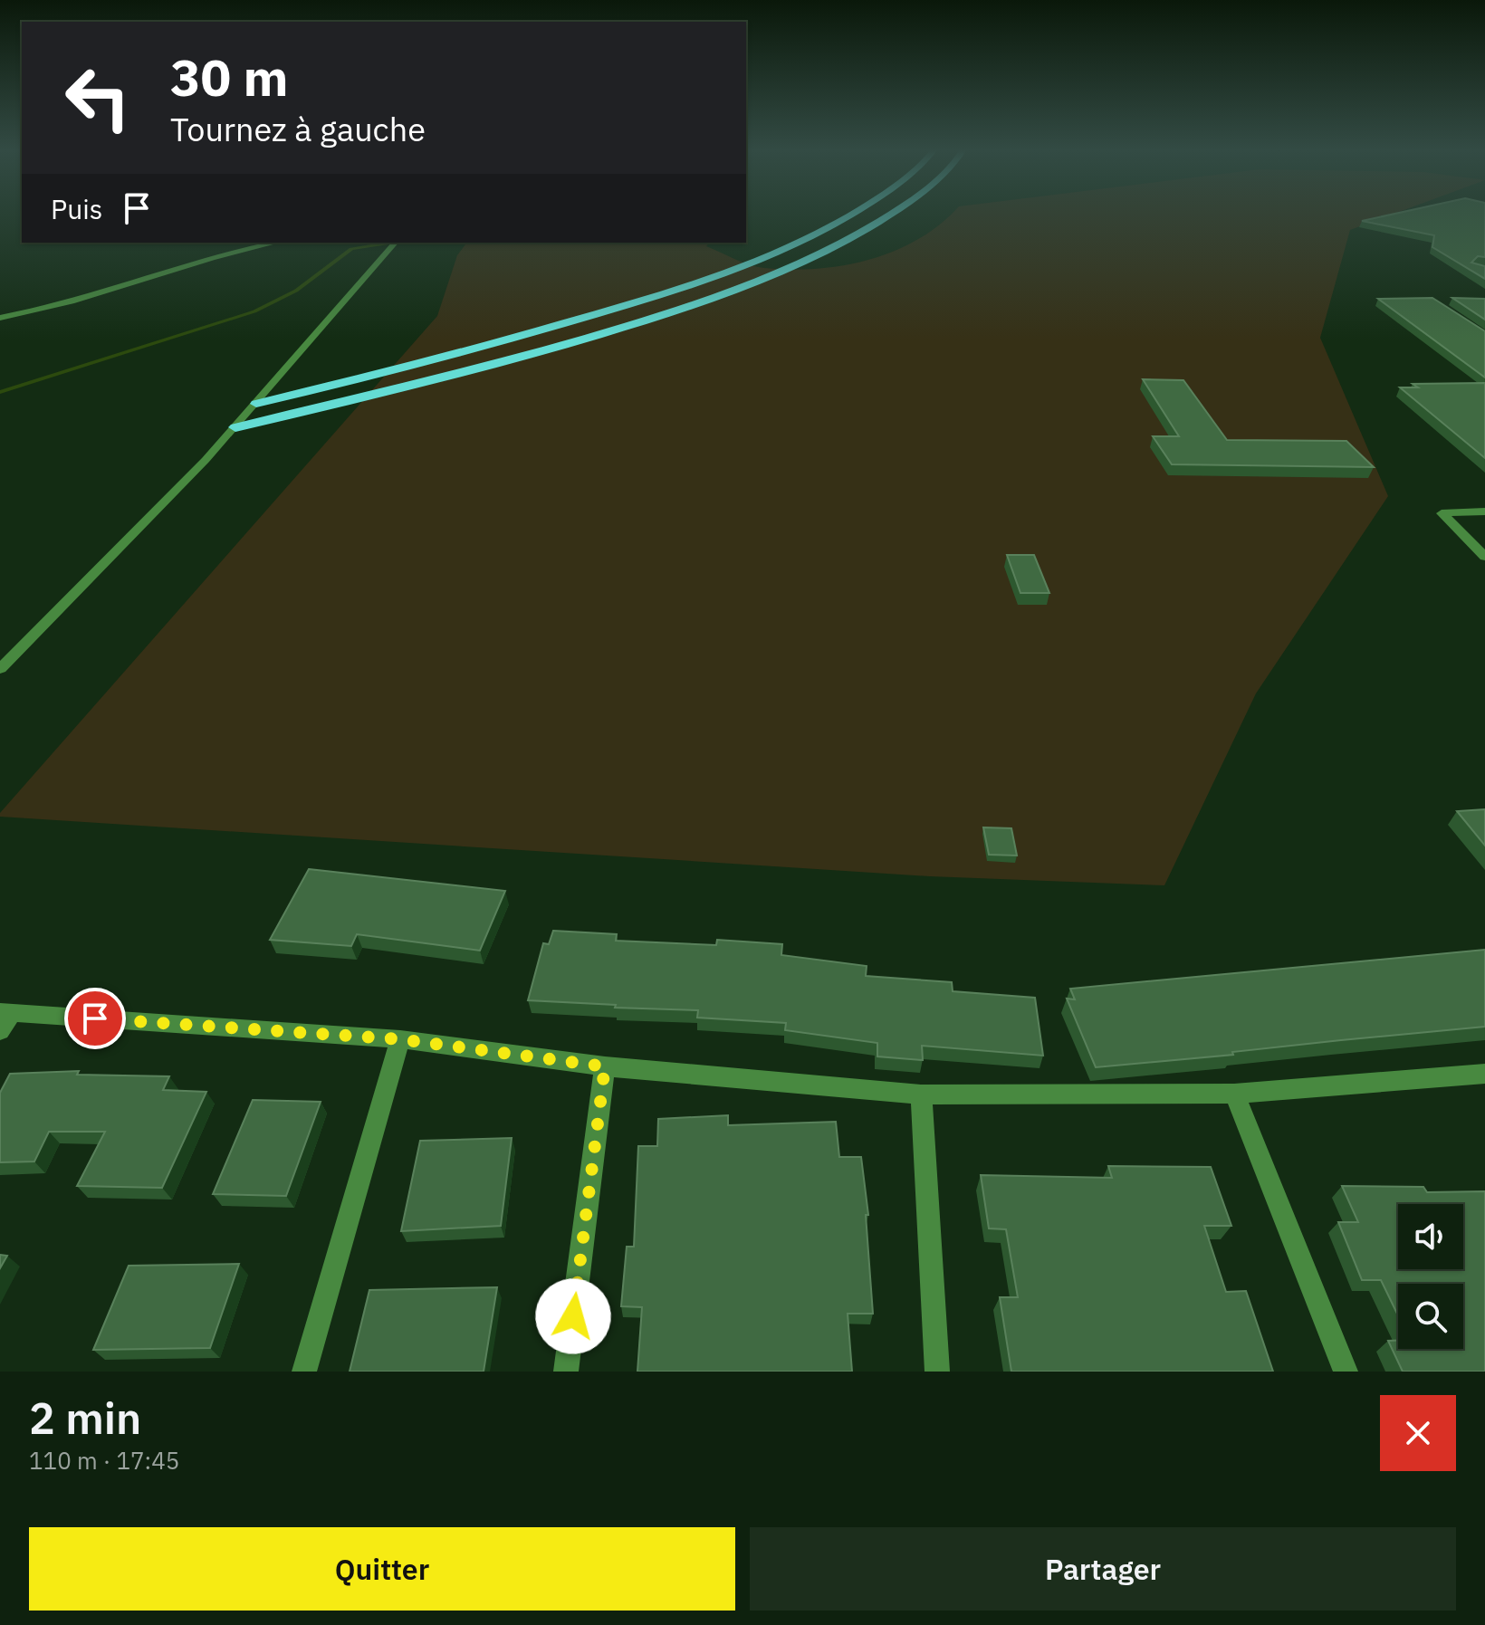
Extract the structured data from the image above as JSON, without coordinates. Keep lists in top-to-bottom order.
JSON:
{
  "page": {
    "turn": ["30 m", "Tournez à gauche"],
    "then": "Puis",
    "heading": ["2 min", "110 m · 17:45"],
    "buttons": ["Quitter", "Partager"]
  }
}
